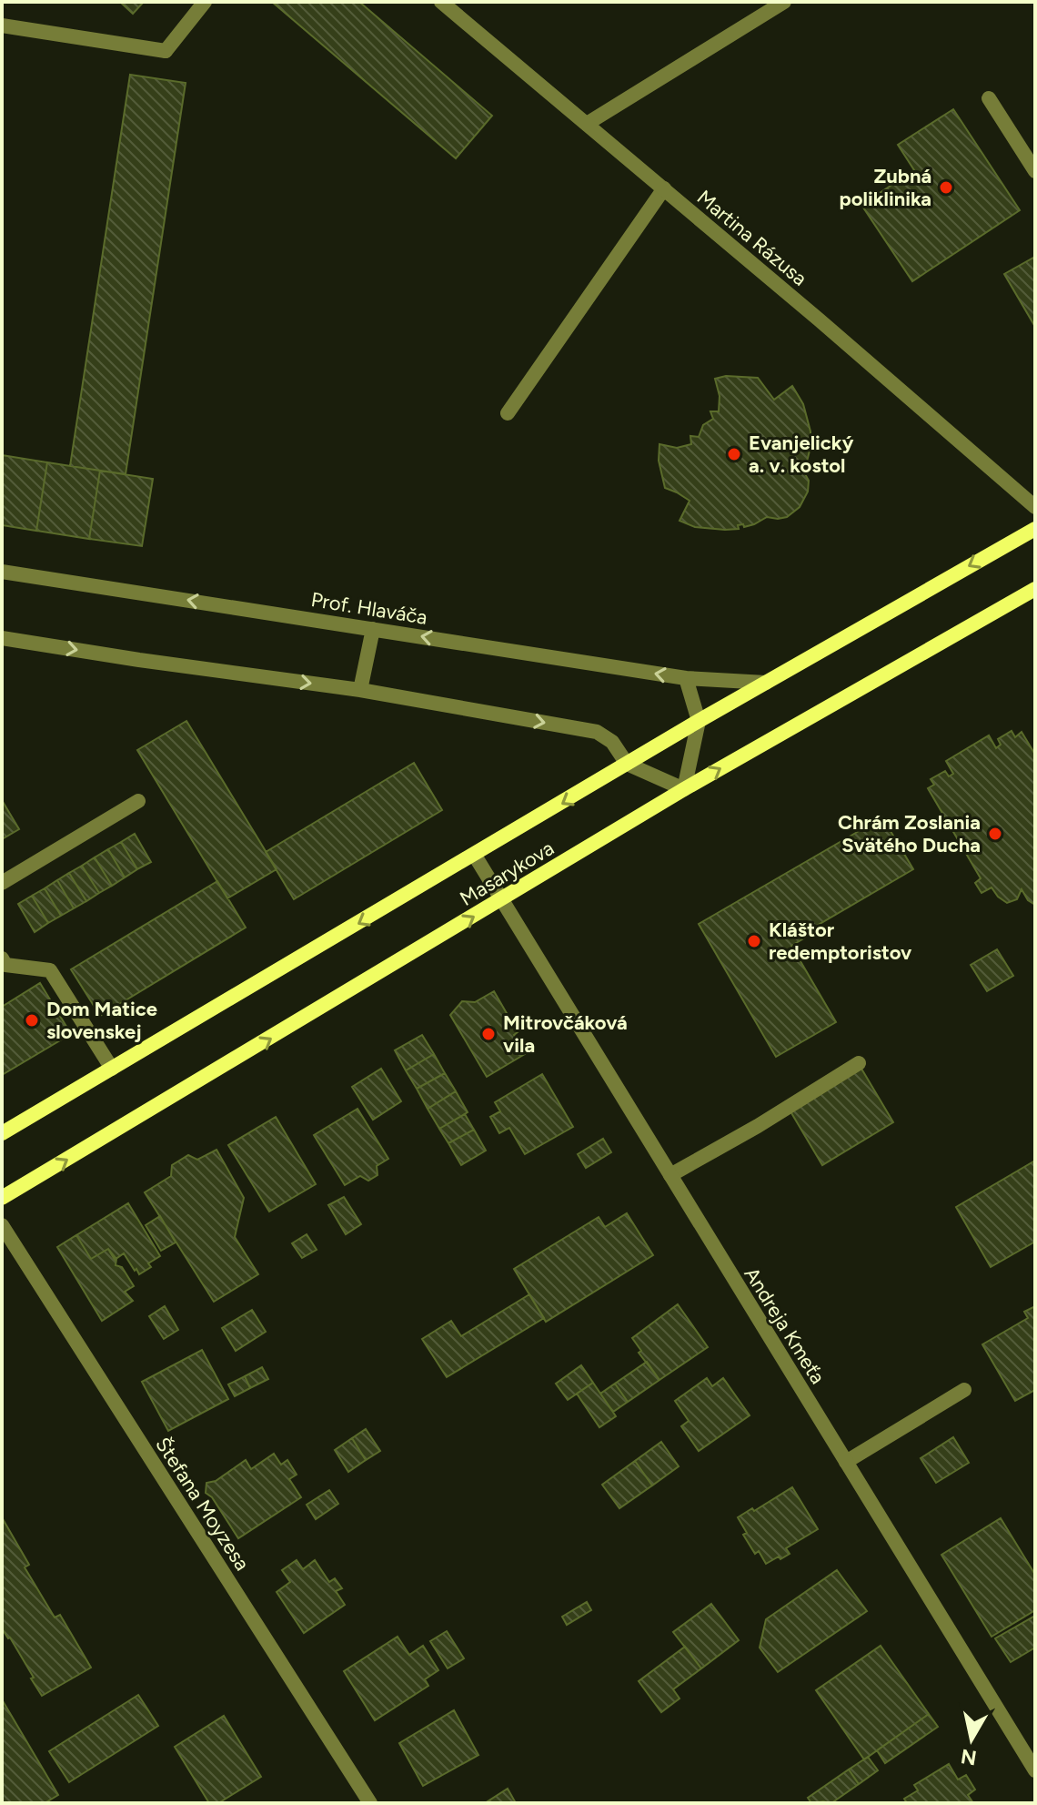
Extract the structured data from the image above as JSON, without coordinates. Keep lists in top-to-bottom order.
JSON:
{
  "streets": {
    "main road": ["Masarykova"],
    "street": [
      "Martina Rázusa",
      "Prof. Hlaváča",
      "Andreja Kmeťa",
      "Štefana Moyzesa"
    ]
  },
  "crossings": [
    ["Prof. Hlaváča", "Masarykova"],
    ["Masarykova", "Andreja Kmeťa"]
  ],
  "places": [
    "Zubná poliklinika",
    "Evanjelický a. v. kostol",
    "Chrám Zoslania Svätého Ducha",
    "Kláštor redemptoristov",
    "Dom Matice slovenskej",
    "Mitrovčáková vila"
  ],
  "north": "bottom"
}
